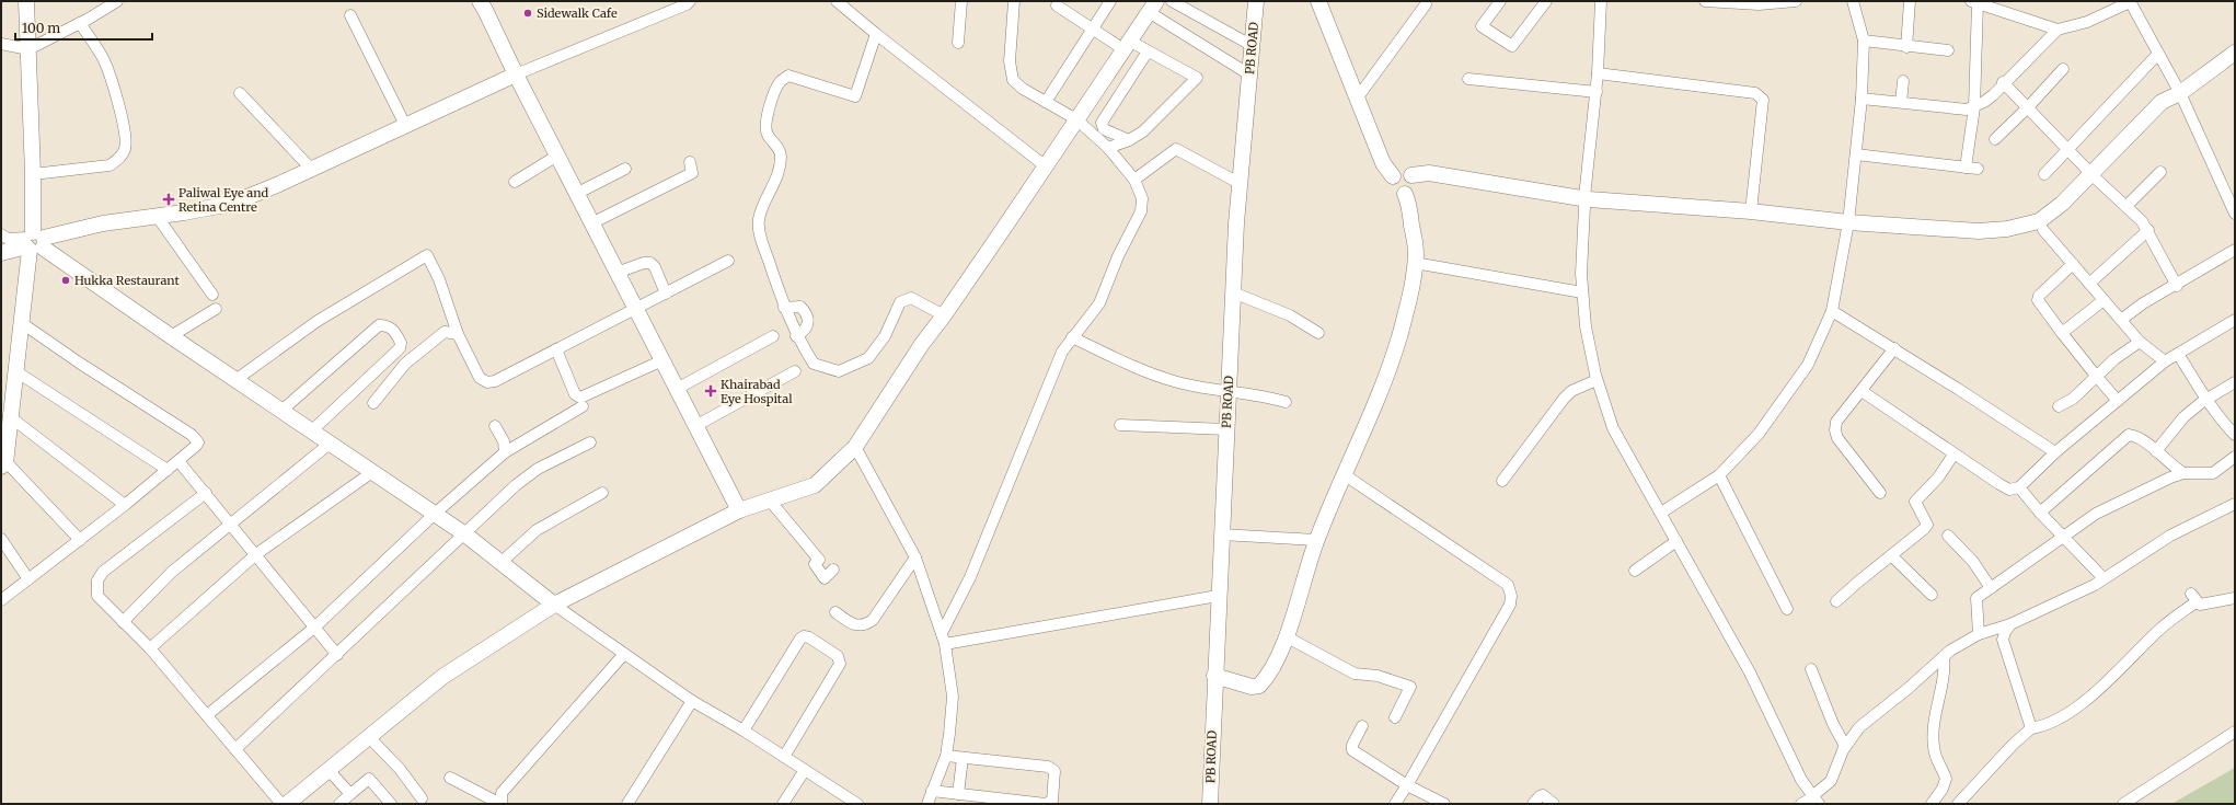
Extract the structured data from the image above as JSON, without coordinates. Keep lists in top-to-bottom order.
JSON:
{
  "streets": {
    "street": ["PB ROAD"]
  },
  "places": {
    "other": ["Sidewalk Cafe", "Hukka Restaurant"],
    "health": ["Paliwal Eye and Retina Centre", "Khairabad Eye Hospital"]
  },
  "scale_bar": "100 m"
}
